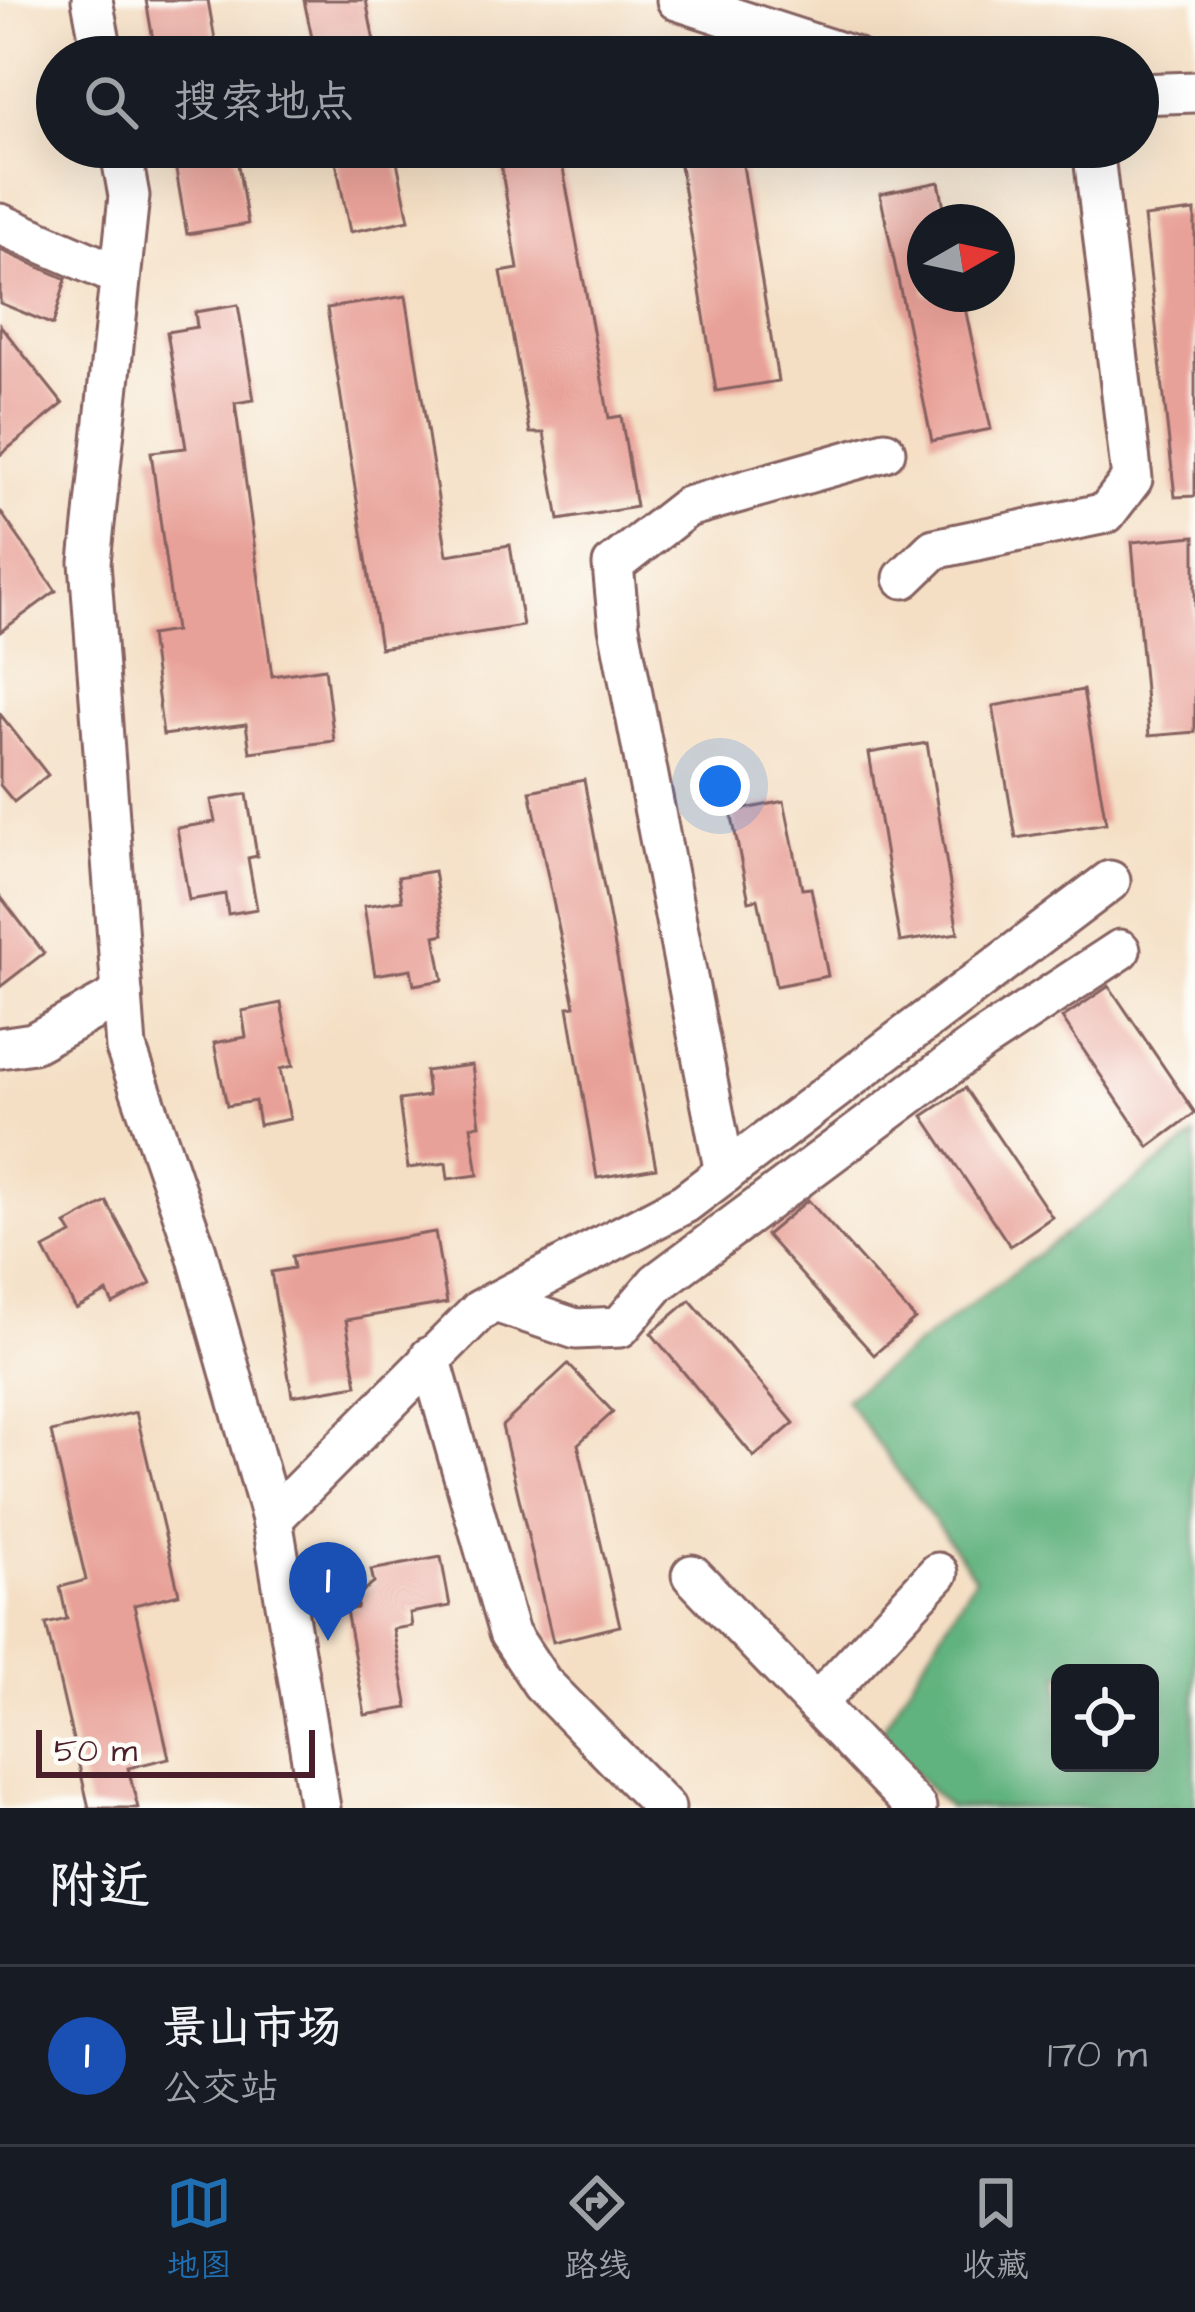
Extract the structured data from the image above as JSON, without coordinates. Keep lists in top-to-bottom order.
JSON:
{
  "scale_bar": "50 m",
  "north": "right",
  "page": {
    "search": "搜索地点",
    "pins": "1",
    "scale": "50 m",
    "heading": "附近",
    "list": [
      {
        "mark": "1",
        "name": "景山市场",
        "note": "公交站",
        "value": "170 m"
      }
    ],
    "nav": ["地图", "路线", "收藏"]
  }
}
